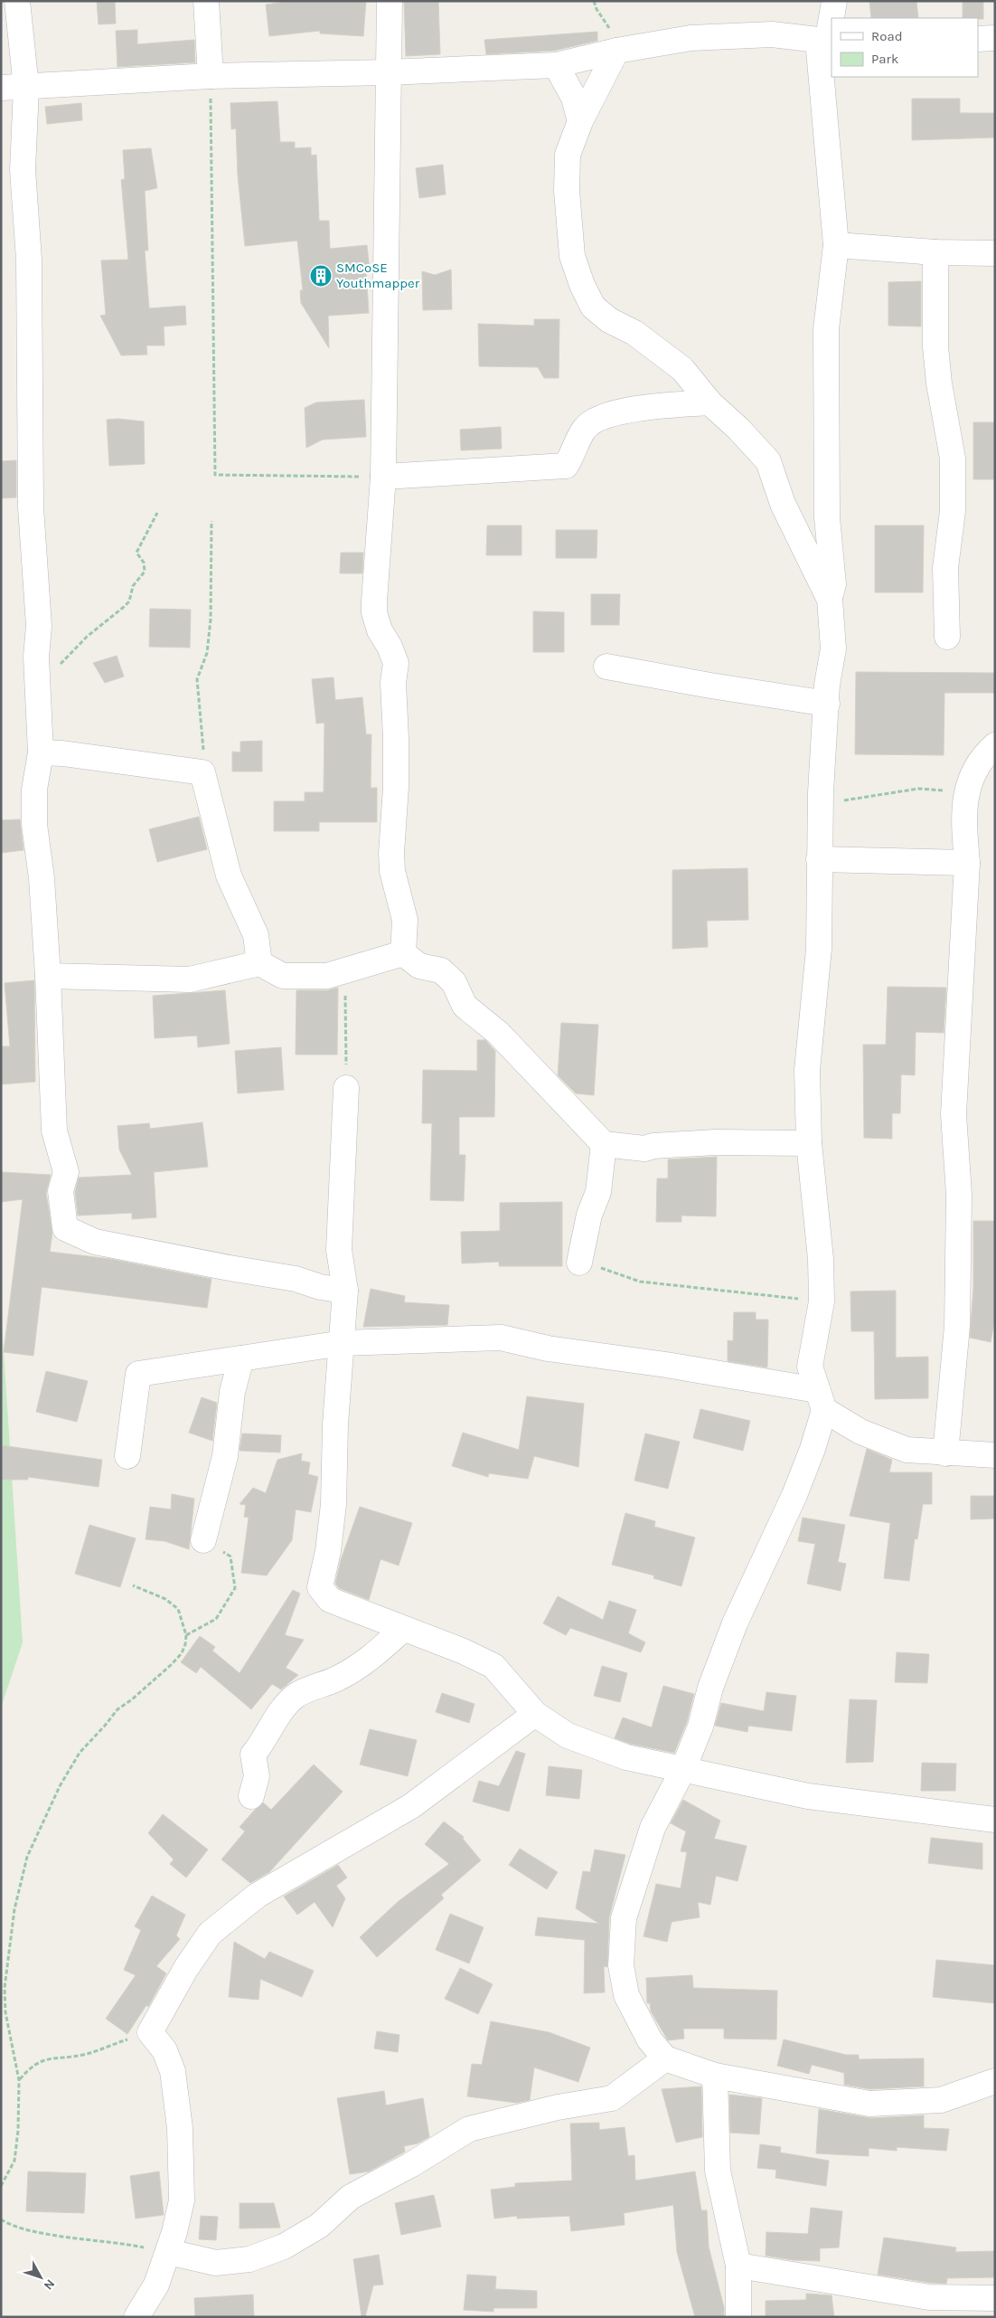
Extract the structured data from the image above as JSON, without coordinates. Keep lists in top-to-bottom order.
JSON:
{
  "places": {
    "building": ["SMCoSE Youthmapper"]
  },
  "legend": ["Road", "Park"],
  "north": "bottom right"
}
